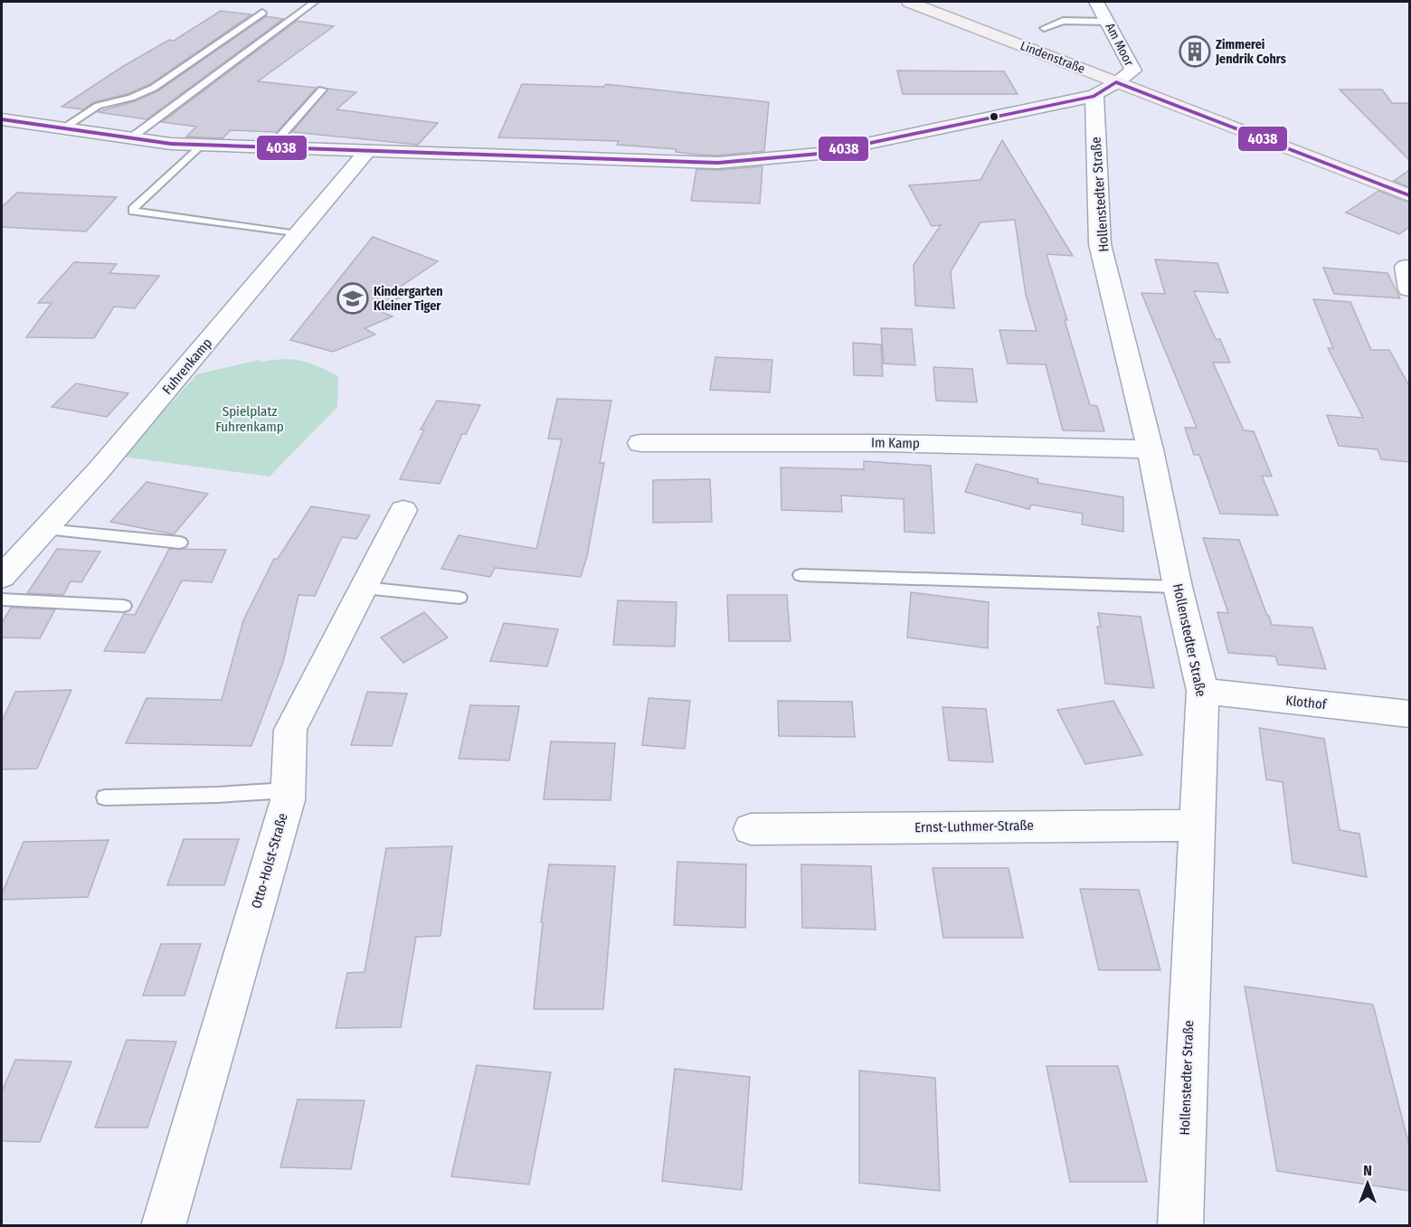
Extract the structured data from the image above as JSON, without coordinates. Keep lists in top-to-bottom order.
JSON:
{
  "streets": {
    "main road": ["Lindenstraße"],
    "street": [
      "Am Moor",
      "Hollenstedter Straße",
      "Fuhrenkamp",
      "Im Kamp",
      "Klothof",
      "Ernst-Luthmer-Straße",
      "Otto-Holst-Straße"
    ]
  },
  "crossings": [
    ["Am Moor", "Lindenstraße"],
    ["Hollenstedter Straße", "Im Kamp"],
    ["Hollenstedter Straße", "Klothof"],
    ["Hollenstedter Straße", "Ernst-Luthmer-Straße"]
  ],
  "parks": ["Spielplatz Fuhrenkamp"],
  "places": {
    "building": ["Zimmerei Jendrik Cohrs"],
    "school or university": ["Kindergarten Kleiner Tiger"]
  },
  "lines": ["transit line 4038"],
  "north": "top"
}
